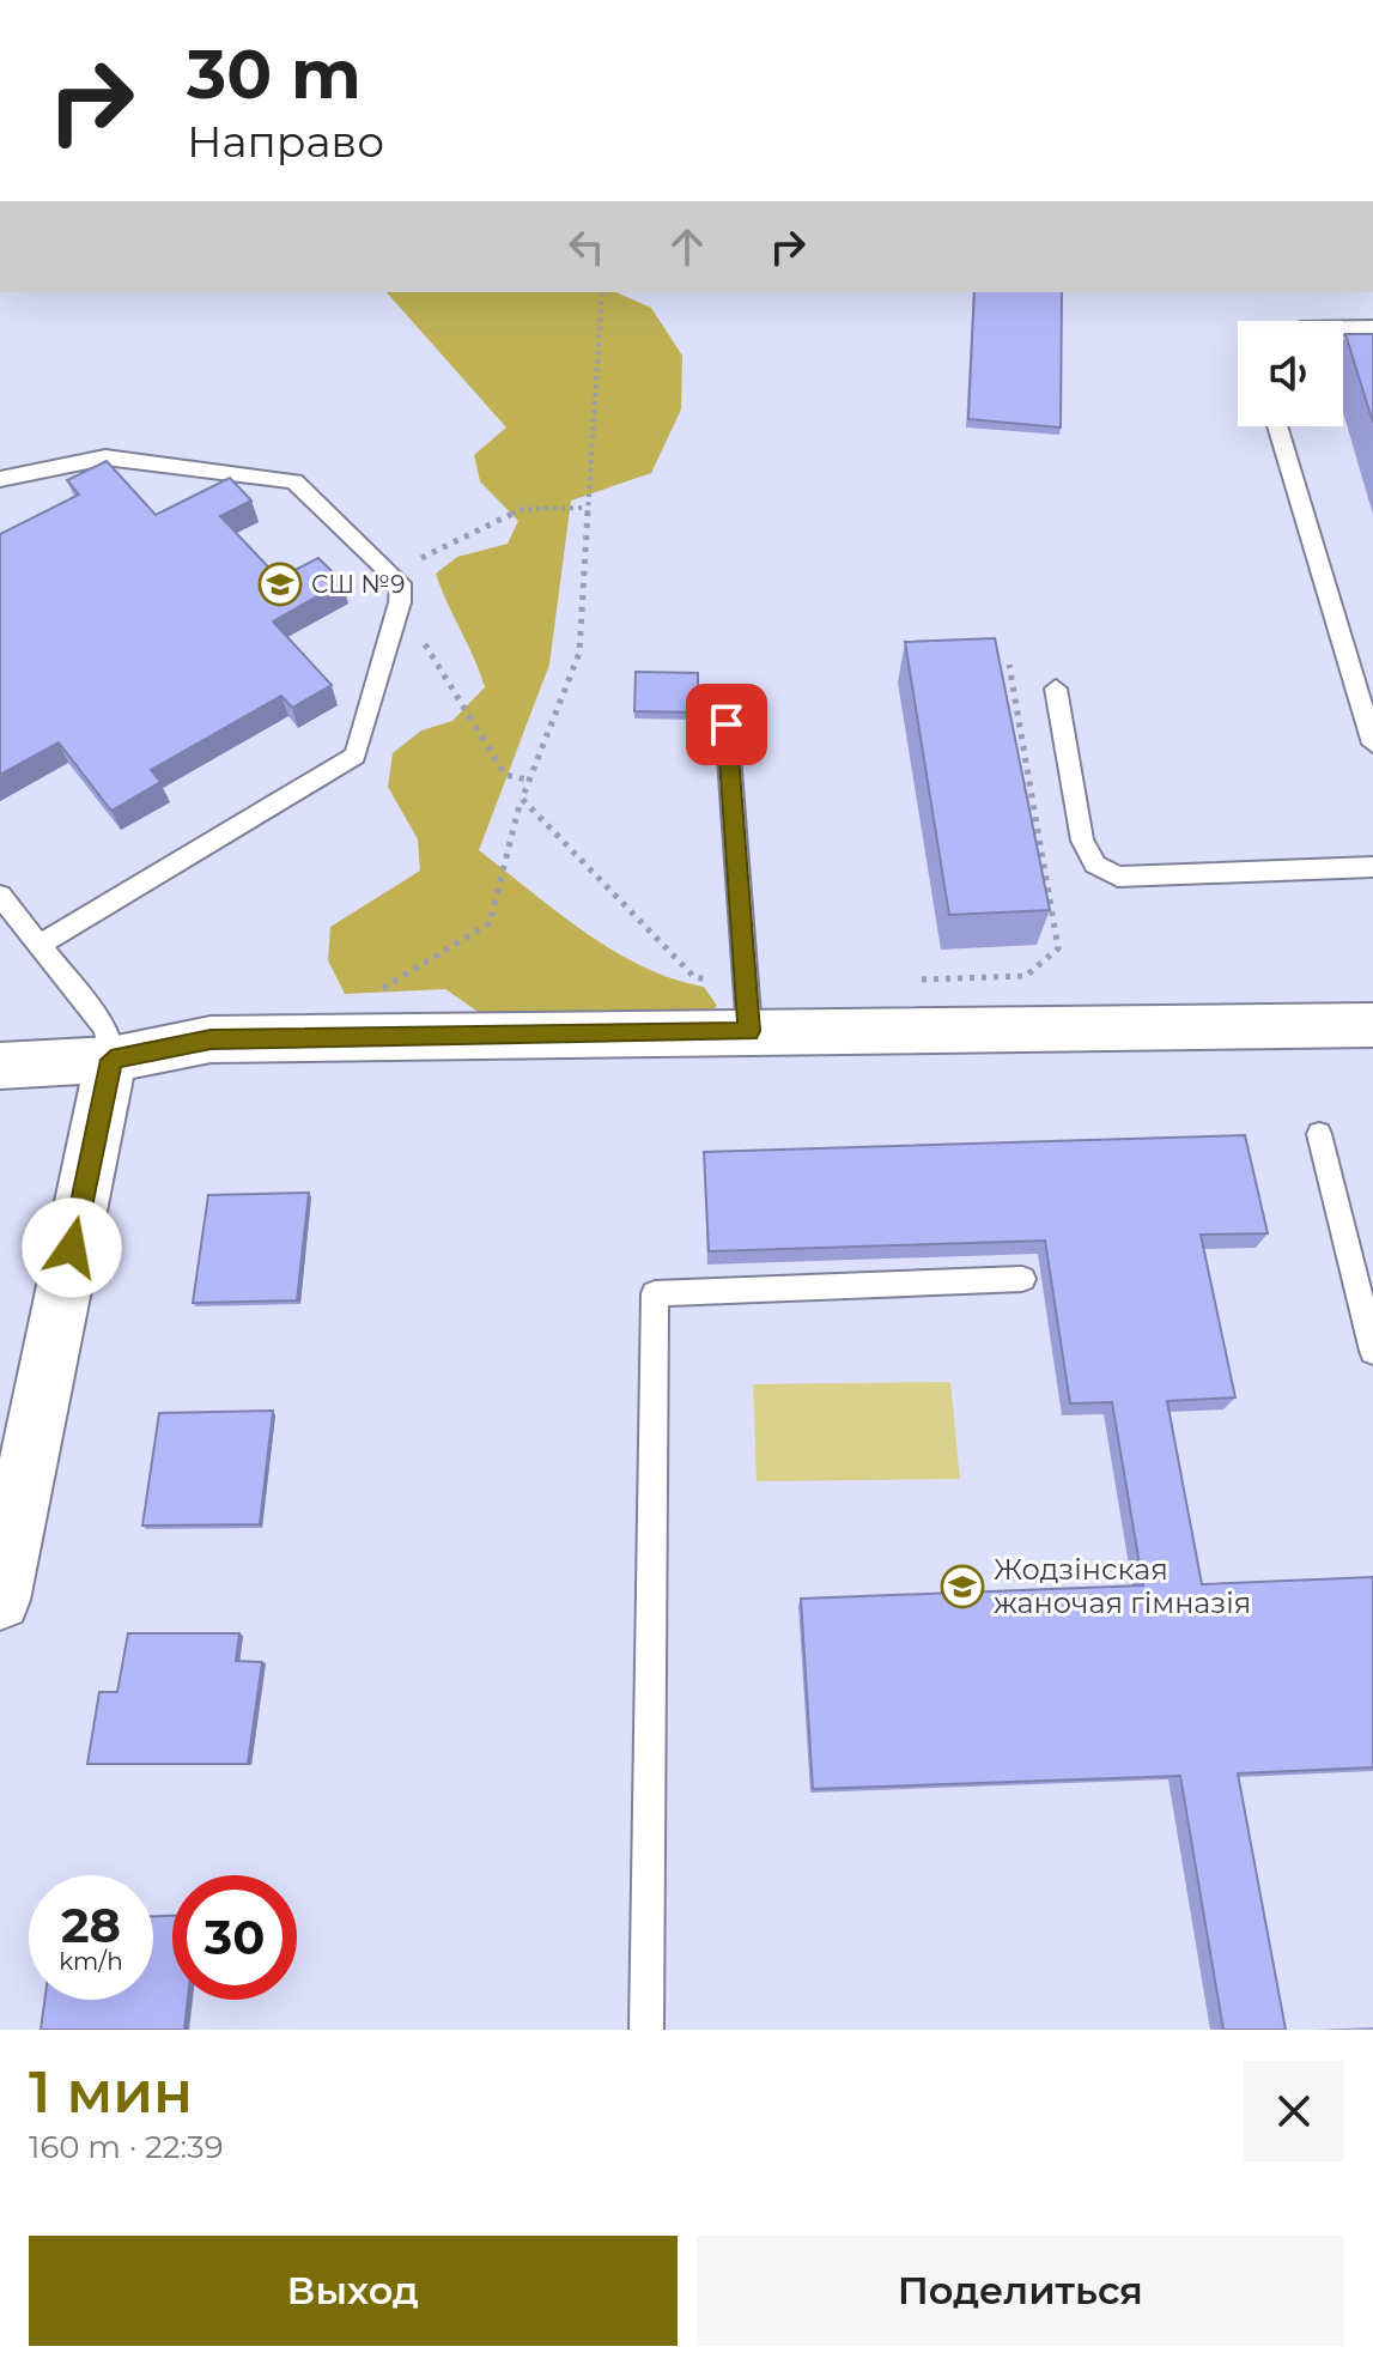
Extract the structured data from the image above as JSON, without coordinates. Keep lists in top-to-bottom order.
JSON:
{
  "places": {
    "school or university": ["СШ №9", "Жодзінская жаночая гімназія"]
  },
  "page": {
    "turn": ["30 m", "Направо"],
    "speed": "28 km/h",
    "limit": "30",
    "heading": ["1 мин", "160 m · 22:39"],
    "buttons": ["Выход", "Поделиться"]
  }
}
